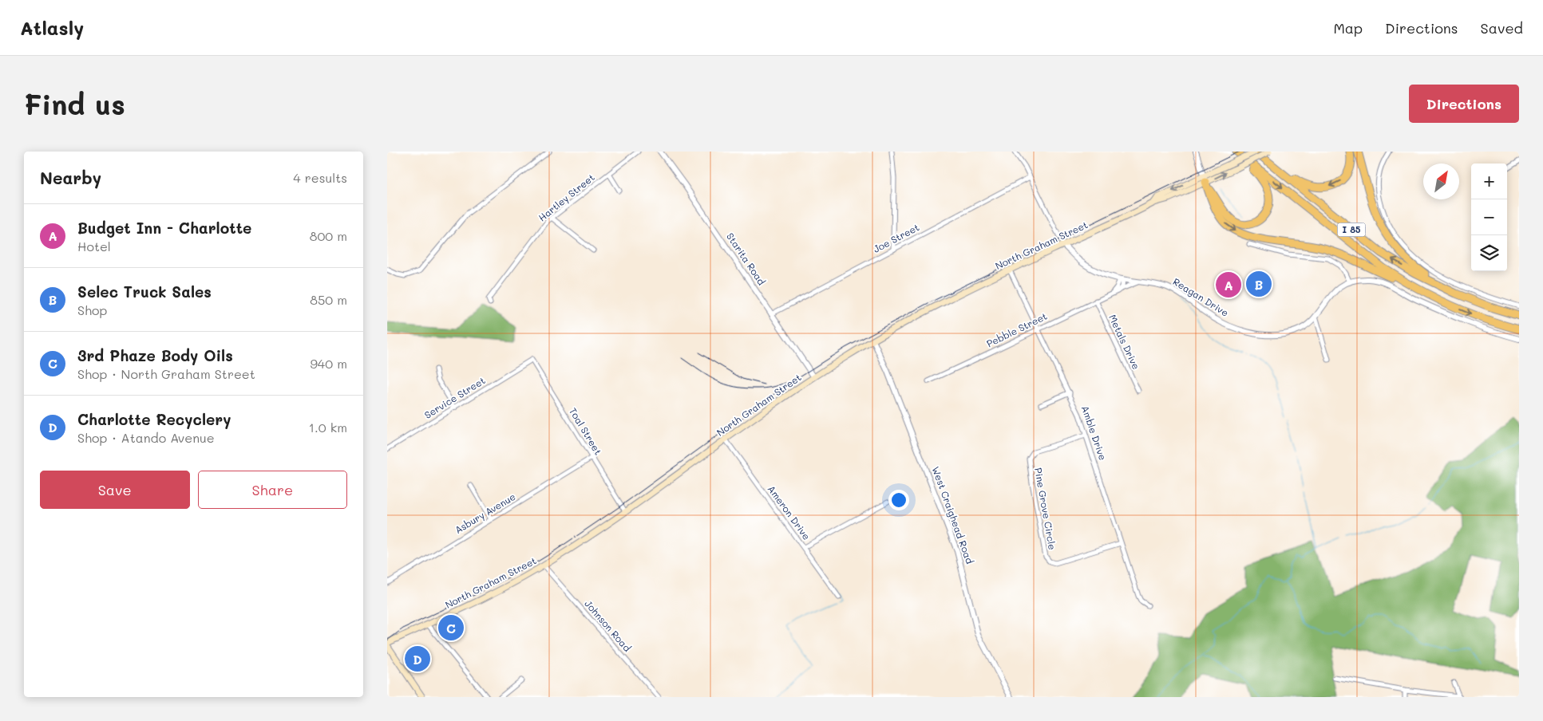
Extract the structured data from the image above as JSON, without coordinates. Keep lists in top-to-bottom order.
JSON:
{
  "streets": {
    "highway": ["I 85"],
    "main road": ["North Graham Street"],
    "street": [
      "Hartley Street",
      "Joe Street",
      "Starita Road",
      "Reagan Drive",
      "Pebble Street",
      "Metals Drive",
      "Service Street",
      "Toal Street",
      "Amble Drive",
      "Pine Grove Circle",
      "Ameron Drive",
      "Asbury Avenue",
      "West Craighead Road",
      "Johnson Road"
    ]
  },
  "crossings": [
    ["I 85", "North Graham Street"],
    ["Joe Street", "Starita Road"],
    ["North Graham Street", "Starita Road"],
    ["North Graham Street", "Reagan Drive"],
    ["North Graham Street", "Toal Street"],
    ["North Graham Street", "Amble Drive"],
    ["North Graham Street", "Ameron Drive"],
    ["North Graham Street", "West Craighead Road"],
    ["North Graham Street", "Johnson Road"],
    ["Reagan Drive", "Pebble Street"],
    ["Pebble Street", "Metals Drive"],
    ["Pebble Street", "Amble Drive"],
    ["Service Street", "Toal Street"],
    ["Toal Street", "Asbury Avenue"],
    ["Amble Drive", "Pine Grove Circle"]
  ],
  "north": "top right",
  "page": {
    "header": "Atlasly",
    "nav": ["Map", "Directions", "Saved"],
    "buttons": [
      "Directions",
      ["Save", "Share"]
    ],
    "title": "Find us",
    "heading": ["Nearby", "4 results"],
    "map_buttons": ["+", "−"],
    "list": [
      {
        "mark": "A",
        "name": "Budget Inn - Charlotte",
        "note": "Hotel",
        "value": "800 m"
      },
      {
        "mark": "B",
        "name": "Selec Truck Sales",
        "note": "Shop",
        "value": "850 m"
      },
      {
        "mark": "C",
        "name": "3rd Phaze Body Oils",
        "note": "Shop · North Graham Street",
        "value": "940 m"
      },
      {
        "mark": "D",
        "name": "Charlotte Recyclery",
        "note": "Shop · Atando Avenue",
        "value": "1.0 km"
      }
    ],
    "pins": [
      "B",
      "A",
      "C",
      "D"
    ]
  }
}
